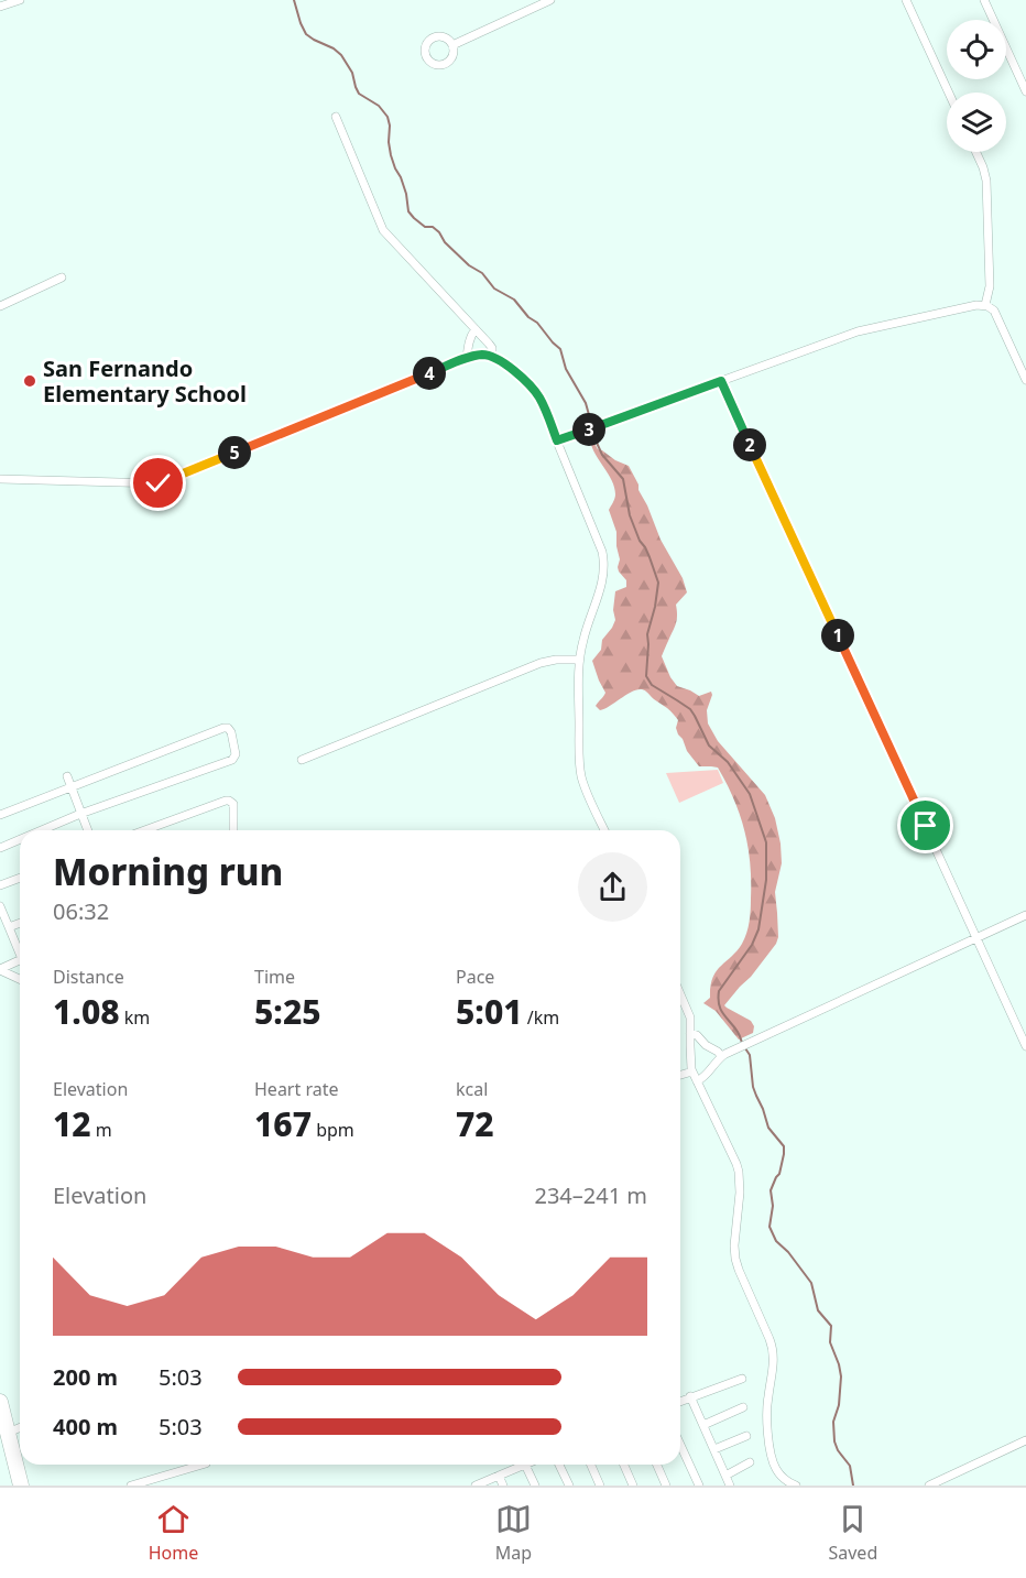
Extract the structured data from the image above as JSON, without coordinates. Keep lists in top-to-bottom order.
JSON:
{
  "places": ["San Fernando Elementary School"],
  "page": {
    "pins": [
      "4",
      "3",
      "2",
      "5",
      "1"
    ],
    "heading": ["Morning run", "06:32"],
    "stats": [
      ["Distance", "1.08 km"],
      ["Time", "5:25"],
      ["Pace", "5:01 /km"],
      ["Elevation", "12 m"],
      ["Heart rate", "167 bpm"],
      ["kcal", "72"]
    ],
    "chart": ["Elevation", "234–241 m"],
    "list": [
      {
        "name": "200 m",
        "note": "5:03"
      },
      {
        "name": "400 m",
        "note": "5:03"
      }
    ],
    "tabs": ["Home", "Map", "Saved"]
  }
}
